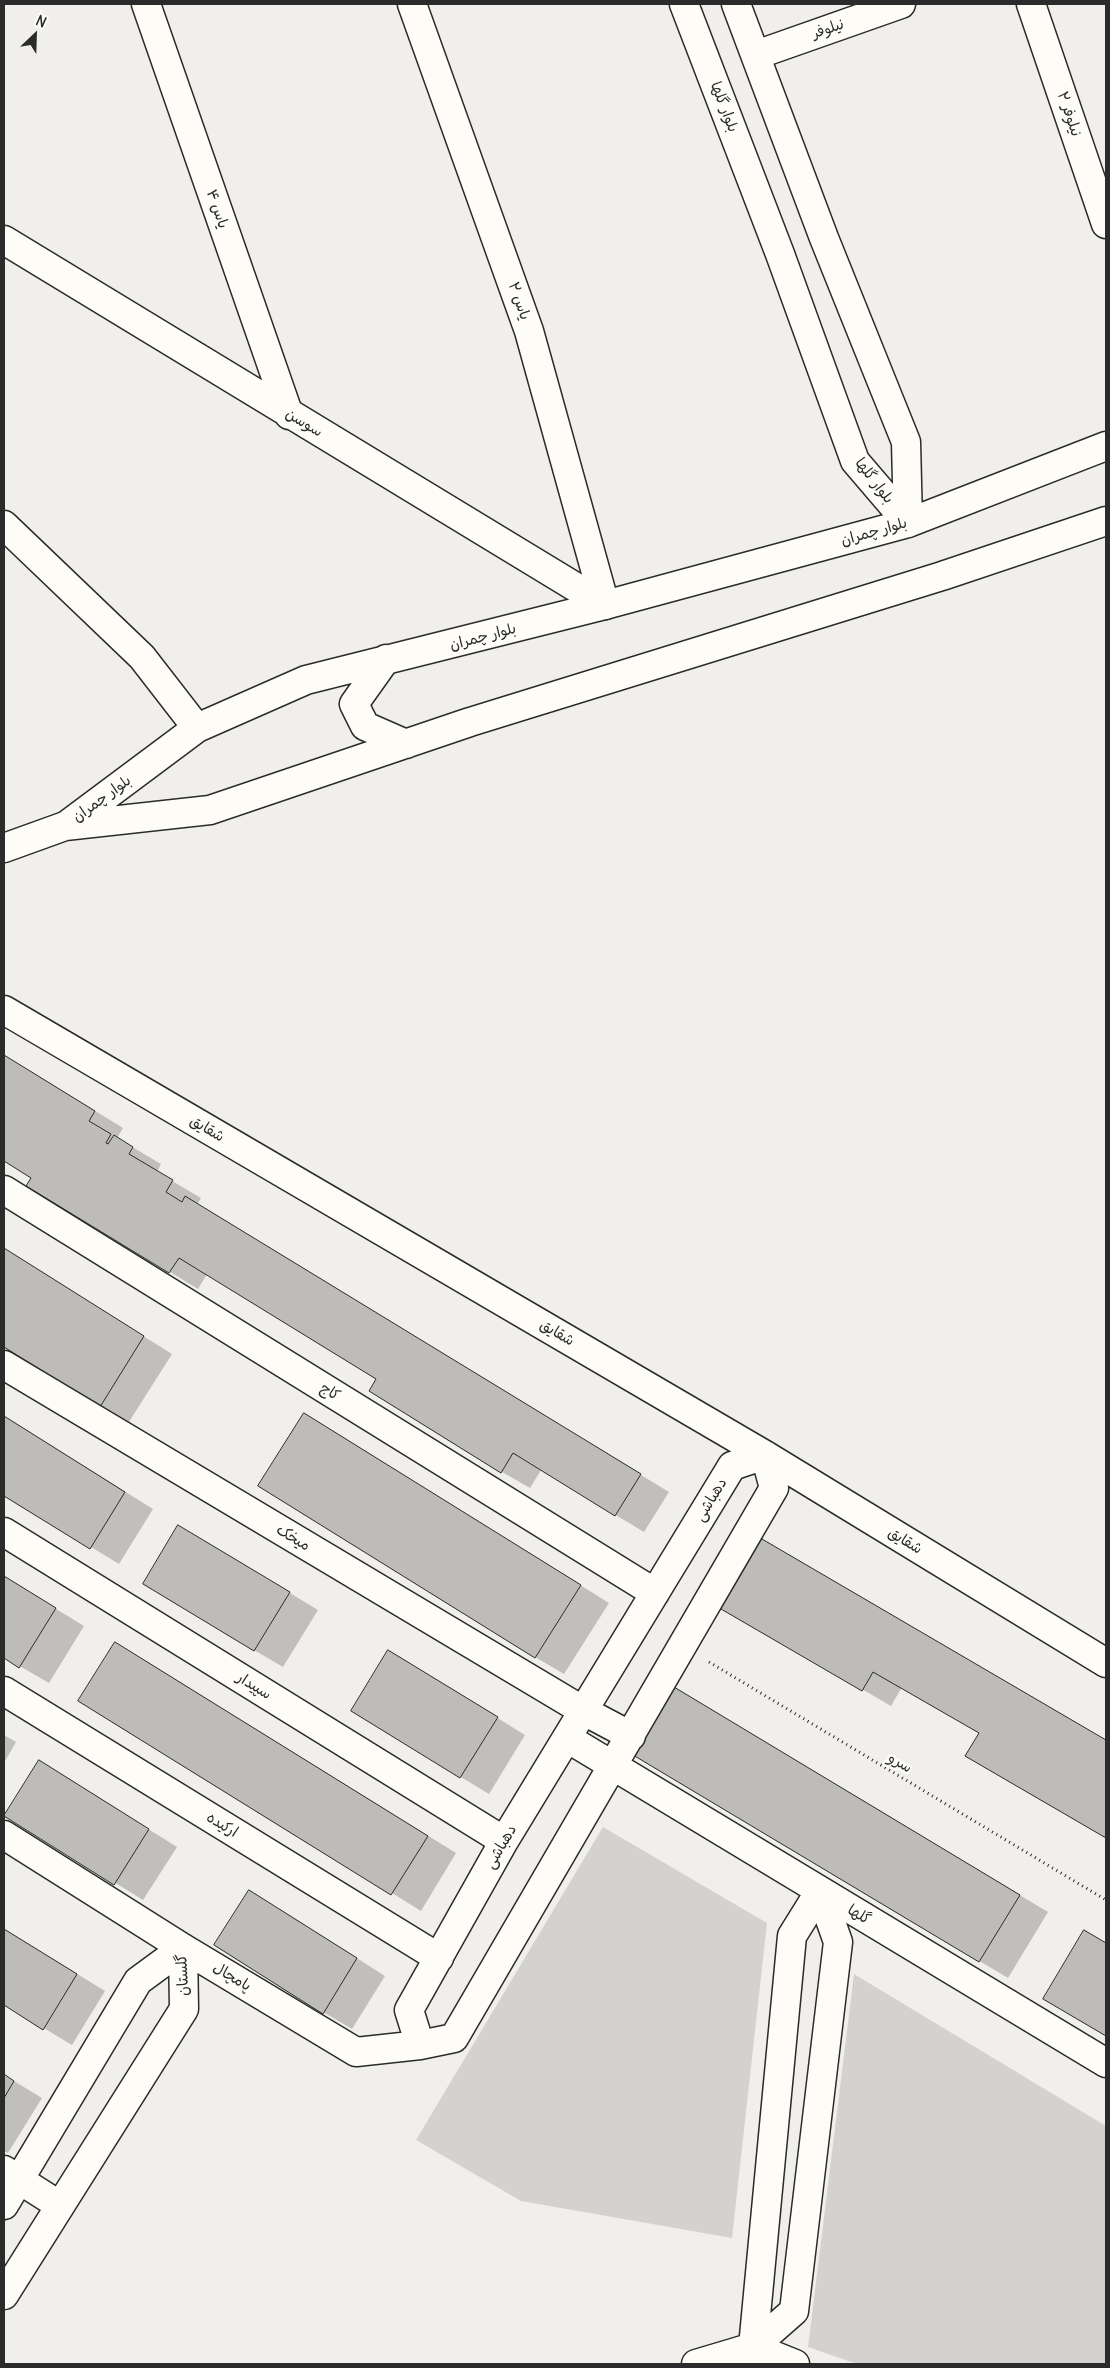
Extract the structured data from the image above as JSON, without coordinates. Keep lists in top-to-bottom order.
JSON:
{
  "streets": {
    "street": [
      "نیلوفر",
      "بلوار گلها",
      "نیلوفر ۲",
      "یاس ۴",
      "یاس ۲",
      "سوسن",
      "بلوار چمران",
      "شقایق",
      "کاج",
      "دهباشی",
      "میخک",
      "سپیدار",
      "ارکیده",
      "گلها",
      "گلستان",
      "پامچال"
    ],
    "path": ["سرو"]
  },
  "crossings": [
    ["نیلوفر", "بلوار گلها"],
    ["بلوار گلها", "بلوار چمران"],
    ["یاس ۴", "سوسن"],
    ["یاس ۲", "سوسن"],
    ["یاس ۲", "بلوار چمران"],
    ["سوسن", "بلوار چمران"],
    ["شقایق", "دهباشی"],
    ["کاج", "دهباشی"],
    ["دهباشی", "میخک"],
    ["دهباشی", "سپیدار"],
    ["دهباشی", "ارکیده"],
    ["دهباشی", "گلها"],
    ["دهباشی", "پامچال"],
    ["گلستان", "پامچال"]
  ],
  "north": "top right"
}
